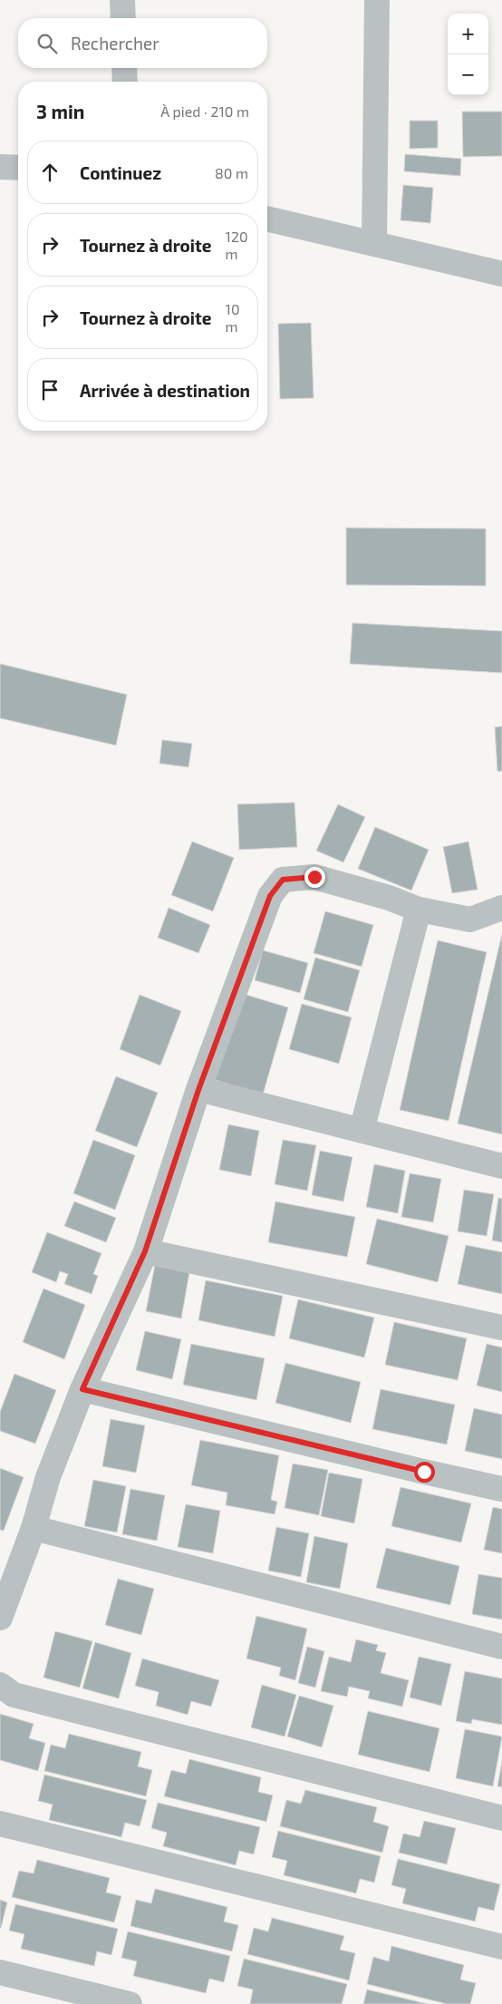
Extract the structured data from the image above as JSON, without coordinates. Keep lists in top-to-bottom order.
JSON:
{
  "page": {
    "map_buttons": ["+", "−"],
    "search": "Rechercher",
    "heading": ["3 min", "À pied · 210 m"],
    "list": [
      ["Continuez", "80 m"],
      ["Tournez à droite", "120 m"],
      ["Tournez à droite", "10 m"],
      "Arrivée à destination"
    ]
  }
}
